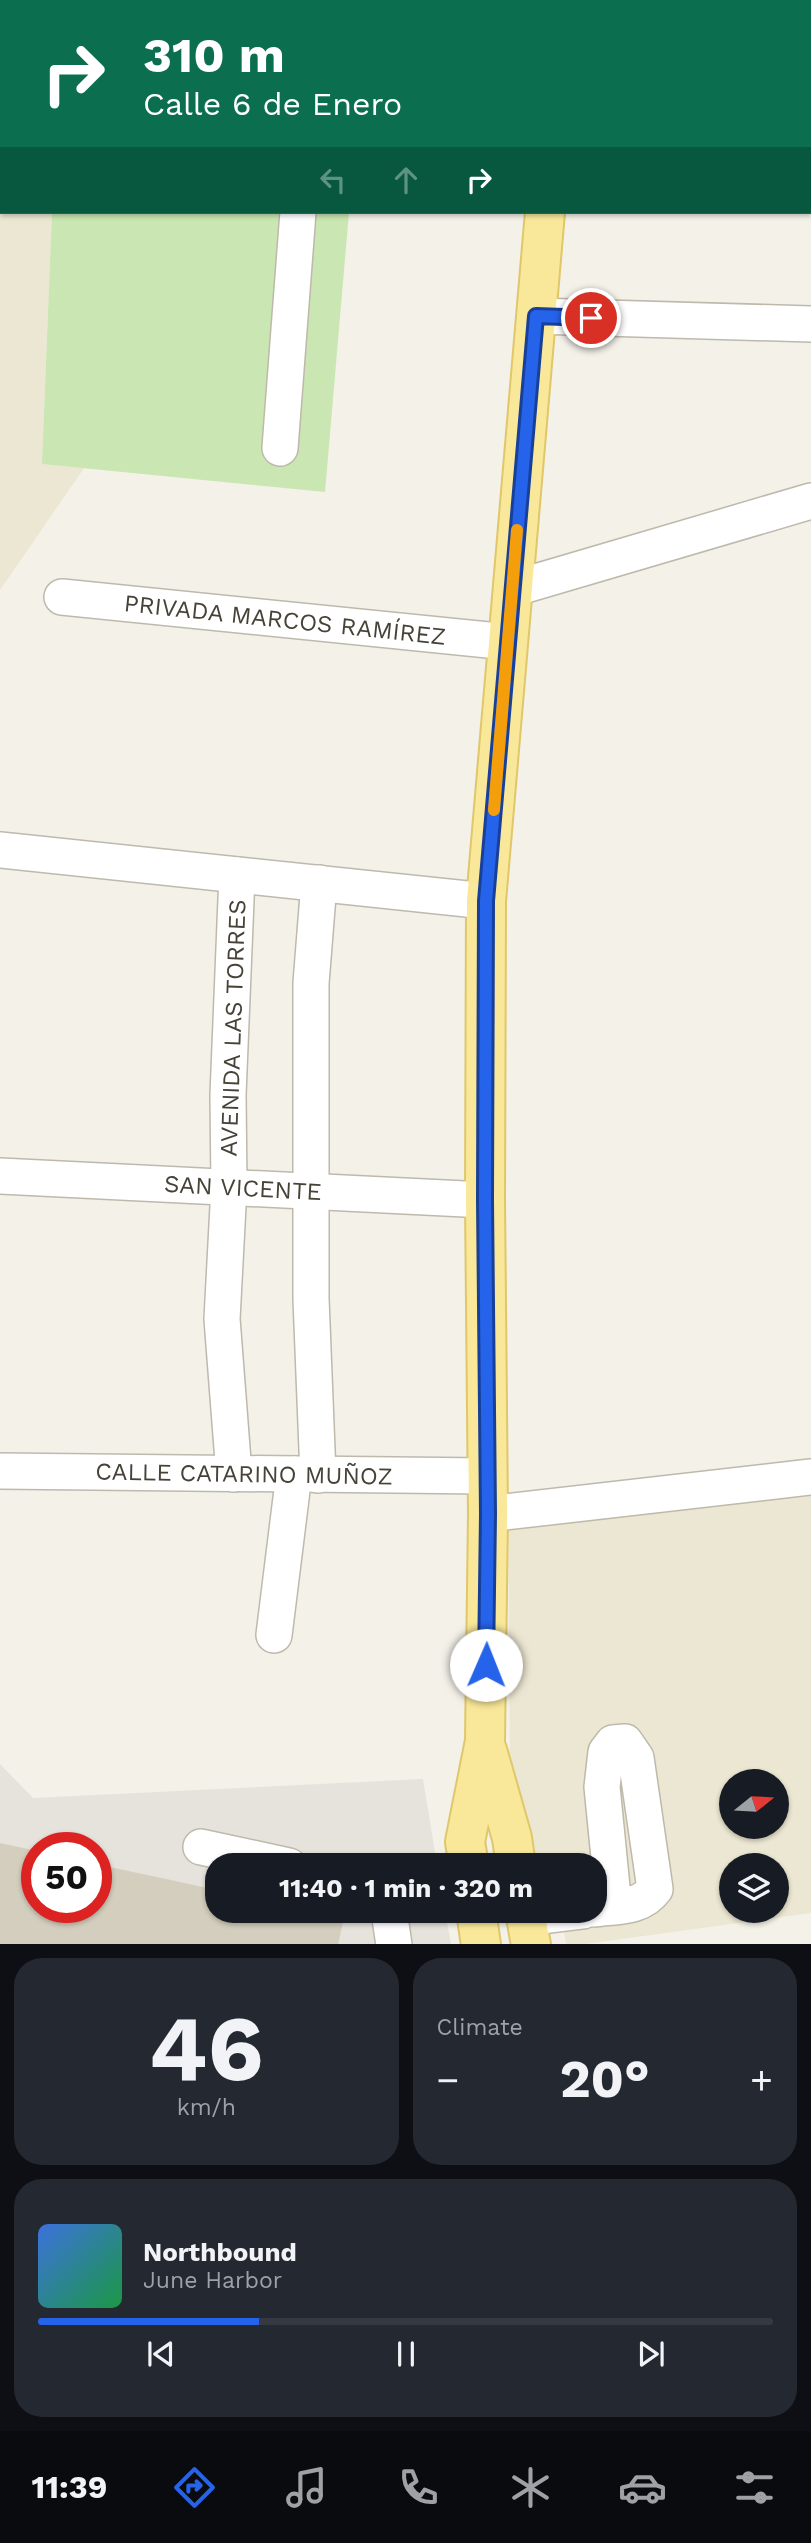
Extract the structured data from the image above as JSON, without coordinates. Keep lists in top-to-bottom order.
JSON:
{
  "streets": {
    "street": [
      "PRIVADA MARCOS RAMÍREZ",
      "AVENIDA LAS TORRES",
      "SAN VICENTE",
      "CALLE CATARINO MUÑOZ"
    ]
  },
  "crossings": [
    ["AVENIDA LAS TORRES", "SAN VICENTE"],
    ["AVENIDA LAS TORRES", "CALLE CATARINO MUÑOZ"]
  ],
  "north": "right",
  "page": {
    "turn": ["310 m", "Calle 6 de Enero"],
    "limit": "50",
    "trip": "11:40 · 1 min · 320 m",
    "tile": [
      ["46", "km/h"],
      "Climate"
    ],
    "heat": ["−", "20°", "+"],
    "song": ["Northbound", "June Harbor"],
    "tabs": "11:39"
  }
}
